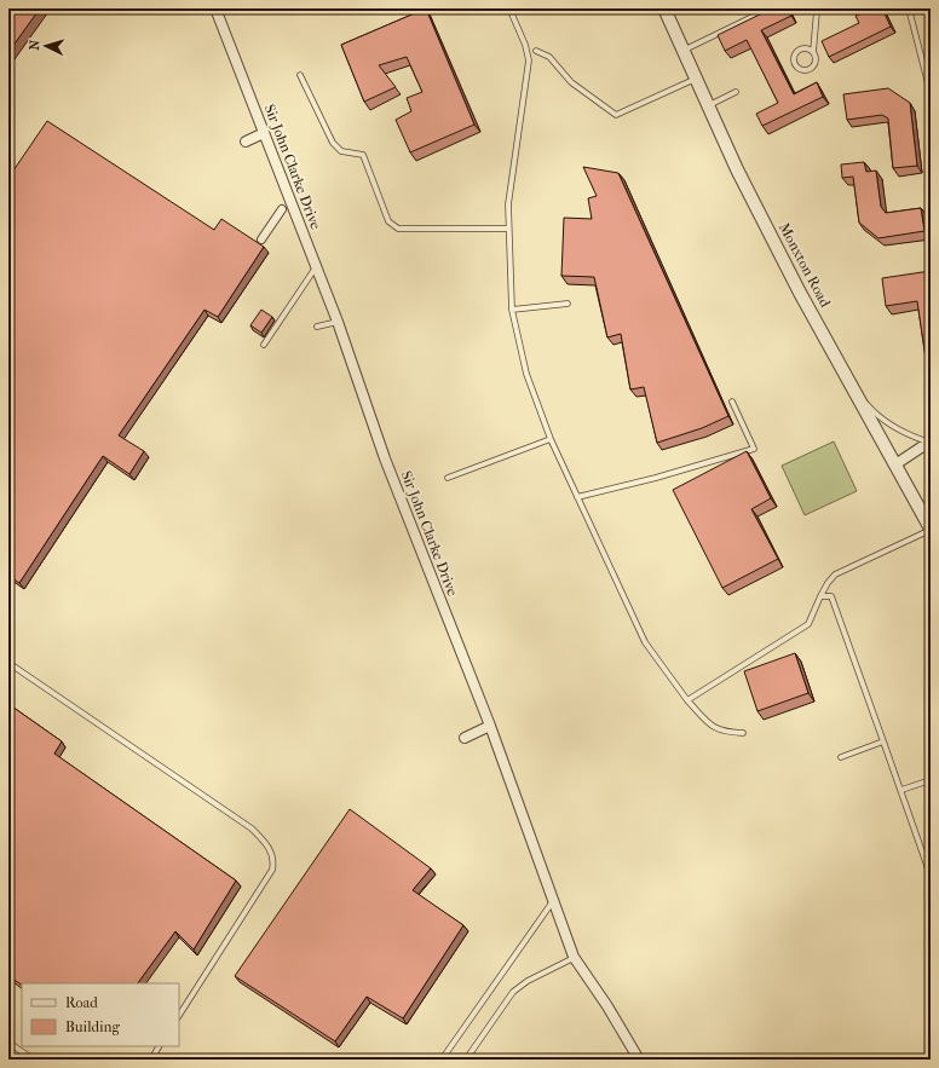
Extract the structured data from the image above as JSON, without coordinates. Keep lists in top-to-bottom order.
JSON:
{
  "streets": {
    "street": ["Sir John Clarke Drive", "Monxton Road"]
  },
  "legend": ["Road", "Building"],
  "north": "left"
}
